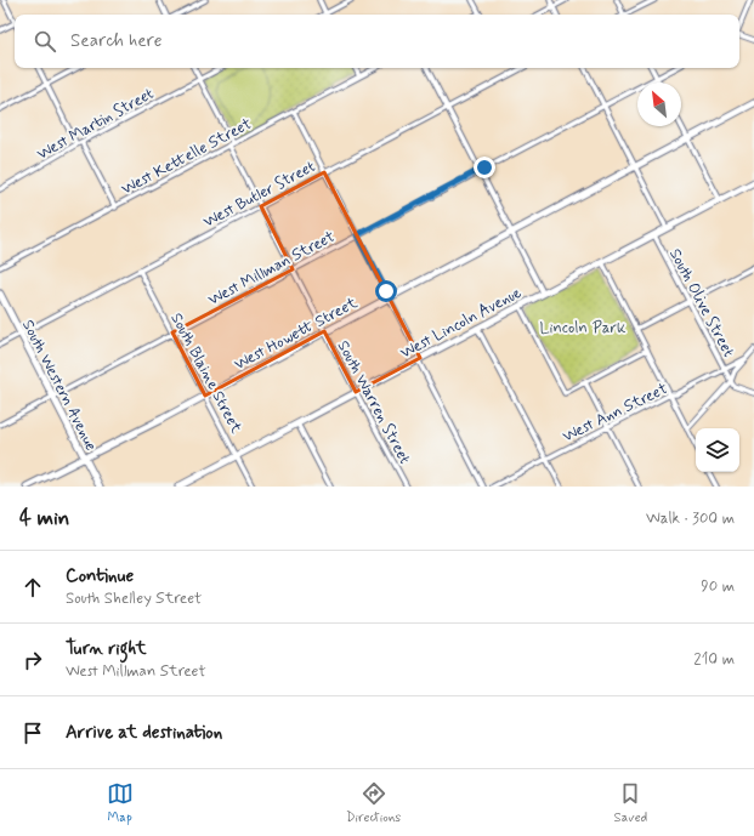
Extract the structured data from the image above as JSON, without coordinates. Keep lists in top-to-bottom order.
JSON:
{
  "streets": {
    "main road": ["West Lincoln Avenue", "West Howett Street", "South Western Avenue"],
    "street": [
      "West Martin Street",
      "West Kettelle Street",
      "West Butler Street",
      "West Millman Street",
      "South Olive Street",
      "South Blaine Street",
      "South Warren Street",
      "West Ann Street"
    ]
  },
  "crossings": [
    ["West Martin Street", "South Warren Street"],
    ["West Kettelle Street", "South Warren Street"],
    ["West Butler Street", "South Blaine Street"],
    ["West Butler Street", "South Western Avenue"],
    ["West Butler Street", "South Warren Street"],
    ["West Millman Street", "South Blaine Street"],
    ["West Millman Street", "South Western Avenue"],
    ["West Millman Street", "South Warren Street"],
    ["South Olive Street", "West Lincoln Avenue"],
    ["South Olive Street", "West Ann Street"],
    ["West Lincoln Avenue", "South Blaine Street"],
    ["West Lincoln Avenue", "South Warren Street"],
    ["West Howett Street", "South Blaine Street"],
    ["West Howett Street", "South Western Avenue"],
    ["West Howett Street", "South Warren Street"]
  ],
  "parks": ["Lincoln Park"],
  "north": "top left",
  "page": {
    "search": "Search here",
    "heading": ["4 min", "Walk · 300 m"],
    "list": [
      ["Continue", "South Shelley Street", "90 m"],
      ["Turn right", "West Millman Street", "210 m"],
      "Arrive at destination"
    ],
    "nav": ["Map", "Directions", "Saved"]
  }
}
